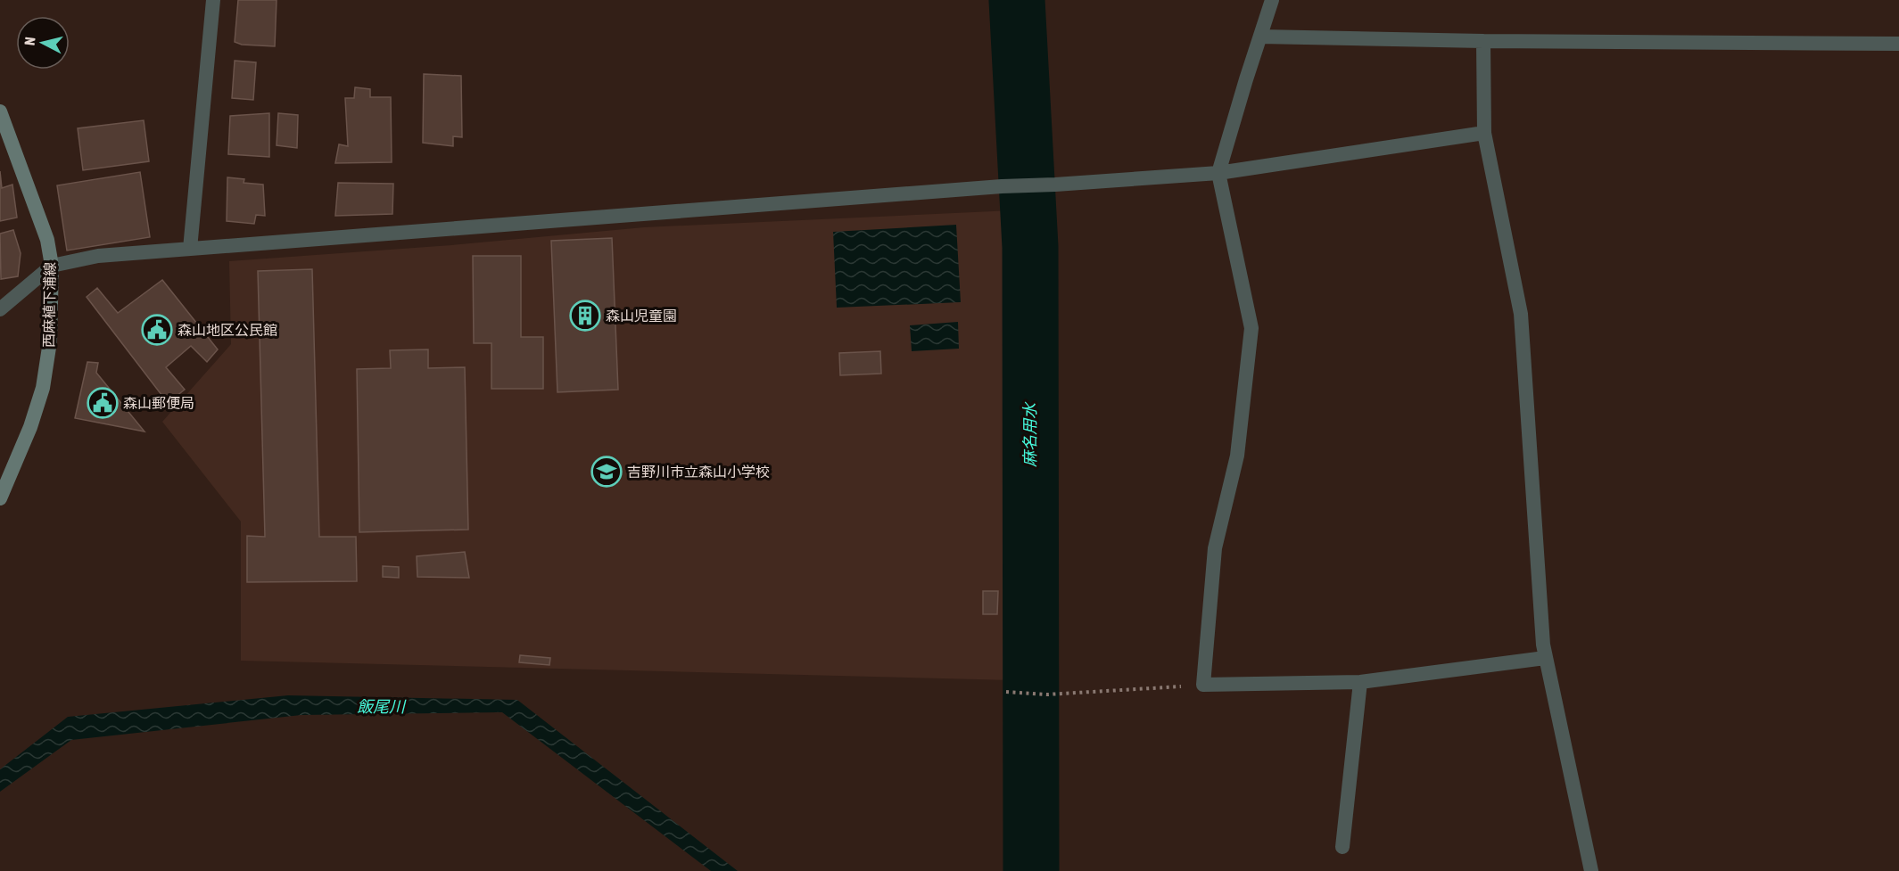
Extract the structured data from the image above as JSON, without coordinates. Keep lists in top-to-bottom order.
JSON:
{
  "streets": {
    "main road": ["西麻植下浦線"]
  },
  "water": ["麻名用水", "飯尾川"],
  "places": {
    "building": ["森山児童園"],
    "public building": ["森山地区公民館", "森山郵便局"],
    "school or university": ["吉野川市立森山小学校"]
  },
  "north": "left"
}
